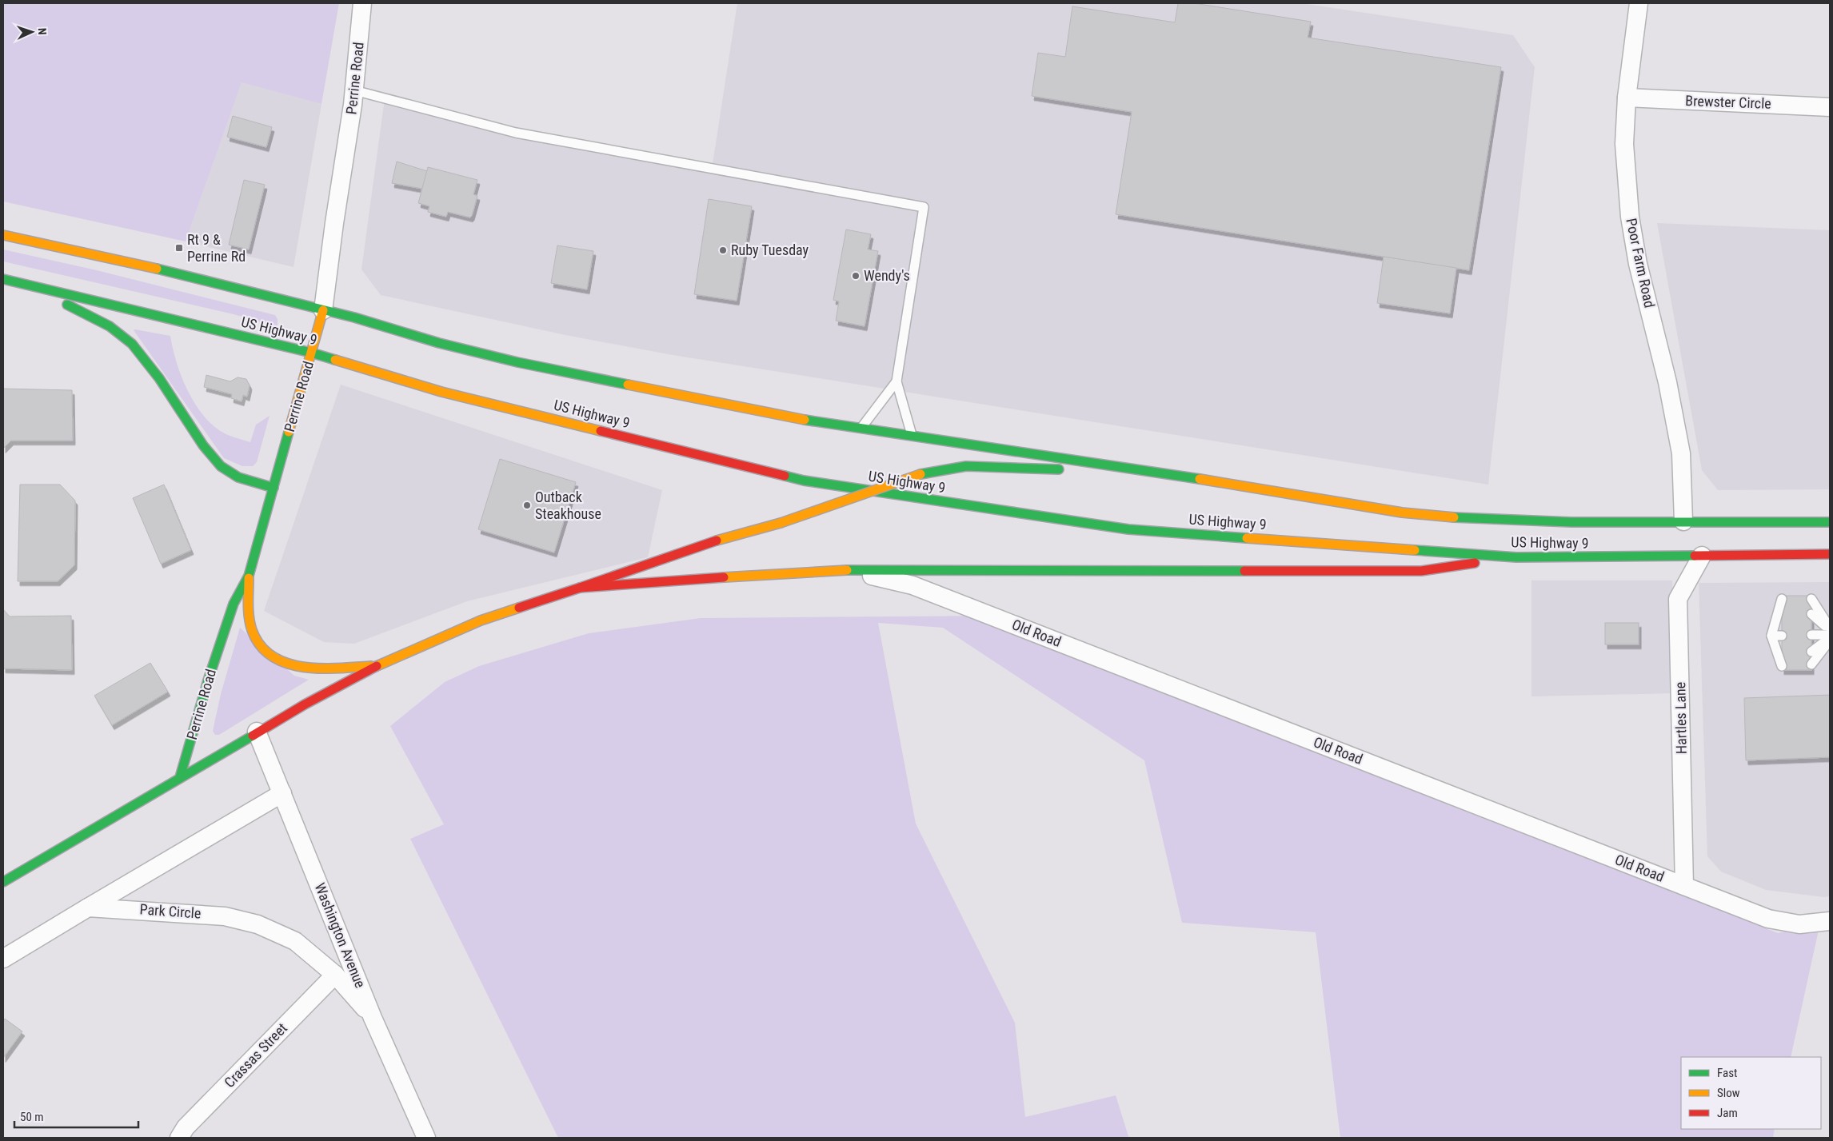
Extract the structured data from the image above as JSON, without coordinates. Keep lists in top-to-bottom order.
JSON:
{
  "streets": {
    "main road": ["Perrine Road", "US Highway 9"],
    "street": [
      "Brewster Circle",
      "Poor Farm Road",
      "Old Road",
      "Hartles Lane",
      "Park Circle",
      "Washington Avenue",
      "Crassas Street"
    ]
  },
  "crossings": [
    ["Perrine Road", "US Highway 9"],
    ["Brewster Circle", "Poor Farm Road"],
    ["Poor Farm Road", "US Highway 9"],
    ["US Highway 9", "Hartles Lane"],
    ["Old Road", "Hartles Lane"],
    ["Park Circle", "Washington Avenue"],
    ["Park Circle", "Crassas Street"]
  ],
  "places": {
    "transit": ["Rt 9 & Perrine Rd"],
    "other": ["Ruby Tuesday", "Wendy's", "Outback Steakhouse"]
  },
  "legend": ["Fast", "Slow", "Jam"],
  "scale_bar": "50 m",
  "north": "right"
}
